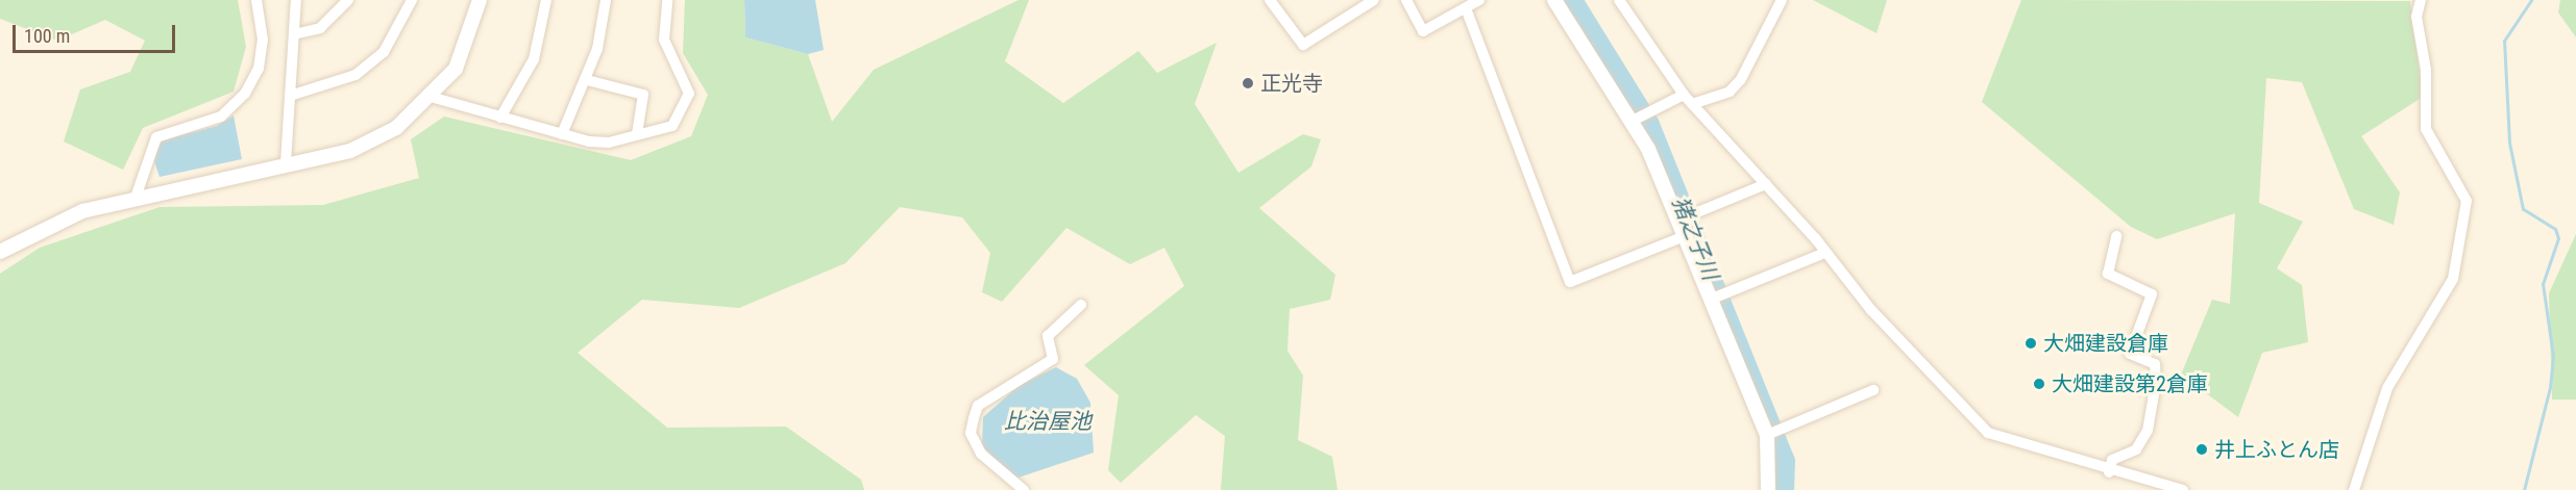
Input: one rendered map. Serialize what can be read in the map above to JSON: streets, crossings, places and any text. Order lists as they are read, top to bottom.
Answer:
{
  "water": ["猪之子川", "比治屋池"],
  "places": [
    "正光寺",
    "大畑建設倉庫",
    "大畑建設第2倉庫",
    "井上ふとん店"
  ],
  "scale_bar": "100 m"
}
